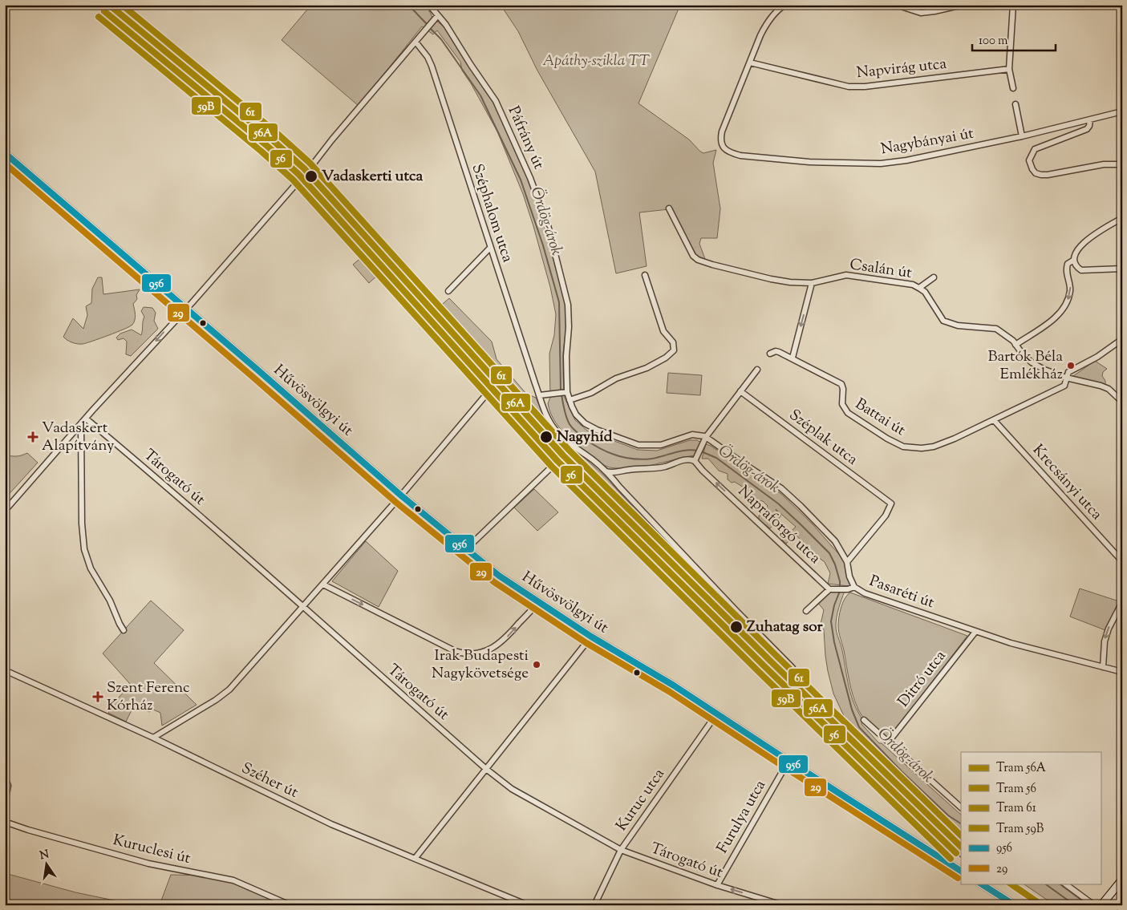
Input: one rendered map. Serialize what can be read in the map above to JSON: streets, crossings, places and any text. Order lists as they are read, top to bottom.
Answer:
{
  "streets": {
    "main road": ["Hűvösvölgyi út"],
    "street": [
      "Napvirág utca",
      "Páfrány út",
      "Nagybányai út",
      "Széphalom utca",
      "Csalán út",
      "Battai út",
      "Széplak utca",
      "Tárogató út",
      "Krecsányi utca",
      "Napraforgó utca",
      "Pasaréti út",
      "Ditró utca",
      "Széher út",
      "Kuruc utca",
      "Furulya utca",
      "Kuruclesi út"
    ]
  },
  "crossings": [
    ["Napvirág utca", "Nagybányai út"],
    ["Csalán út", "Battai út"],
    ["Hűvösvölgyi út", "Kuruc utca"],
    ["Hűvösvölgyi út", "Furulya utca"],
    ["Battai út", "Krecsányi utca"],
    ["Széplak utca", "Pasaréti út"],
    ["Tárogató út", "Kuruc utca"],
    ["Tárogató út", "Furulya utca"],
    ["Pasaréti út", "Ditró utca"]
  ],
  "one_way": ["Napraforgó utca"],
  "water": ["Ördög-árok"],
  "parks": ["Apáthy-szikla TT"],
  "places": {
    "other": [
      "Vadaskerti utca",
      "Bartók Béla Emlékház",
      "Nagyhíd",
      "Zuhatag sor",
      "Irak Budapesti Nagykövetsége"
    ],
    "health": ["Vadaskert Alapítvány", "Szent Ferenc Kórház"]
  },
  "lines": [
    "tram line 56A",
    "tram line 61",
    "tram line 56",
    "tram line 59B",
    "transit line 956",
    "transit line 29"
  ],
  "legend": [
    "Tram 56A",
    "Tram 56",
    "Tram 61",
    "Tram 59B",
    "956",
    "29"
  ],
  "scale_bar": "100 m",
  "north": "top"
}
